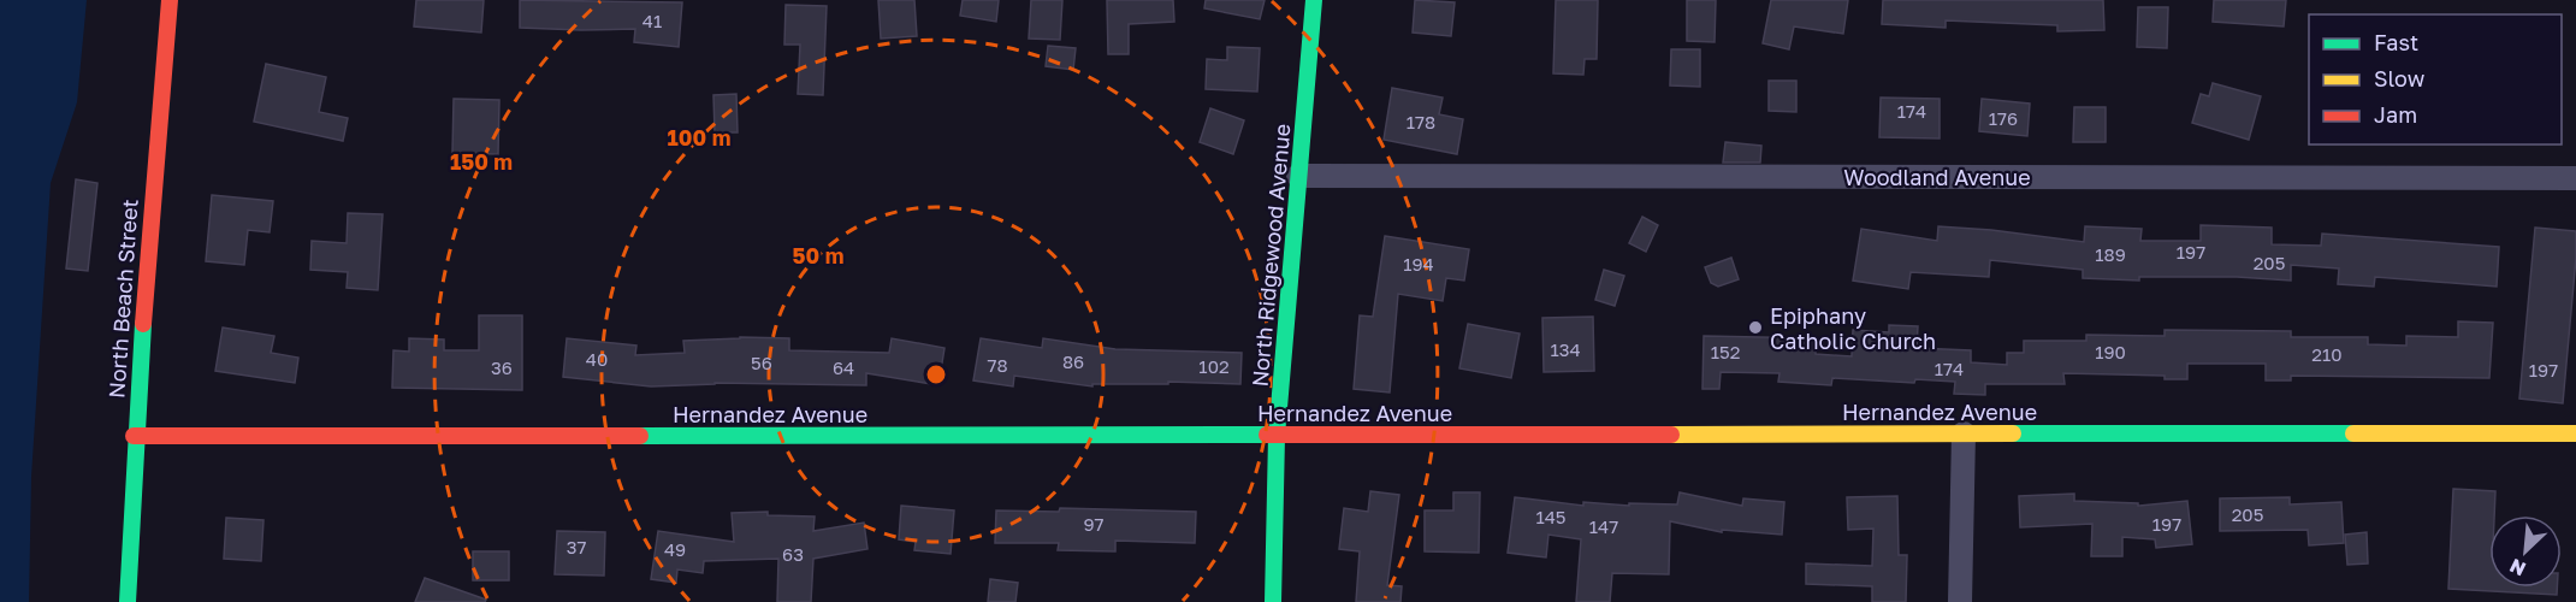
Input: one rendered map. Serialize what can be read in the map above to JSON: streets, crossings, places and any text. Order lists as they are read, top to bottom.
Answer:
{
  "streets": {
    "street": [
      "Woodland Avenue",
      "North Ridgewood Avenue",
      "North Beach Street",
      "Hernandez Avenue"
    ]
  },
  "crossings": [
    ["Woodland Avenue", "North Ridgewood Avenue"],
    ["North Ridgewood Avenue", "Hernandez Avenue"],
    ["North Beach Street", "Hernandez Avenue"]
  ],
  "places": ["Epiphany Catholic Church"],
  "house_numbers": [
    "41",
    "174",
    "176",
    "178",
    "197",
    "189",
    "205",
    "194",
    "134",
    "152",
    "190",
    "210",
    "40",
    "86",
    "56",
    "78",
    "102",
    "36",
    "64",
    "174",
    "197",
    "205",
    "145",
    "97",
    "197",
    "147",
    "37",
    "49",
    "63"
  ],
  "legend": ["Fast", "Slow", "Jam"],
  "north": "bottom left",
  "rings": ["100 m", "150 m", "50 m"]
}
